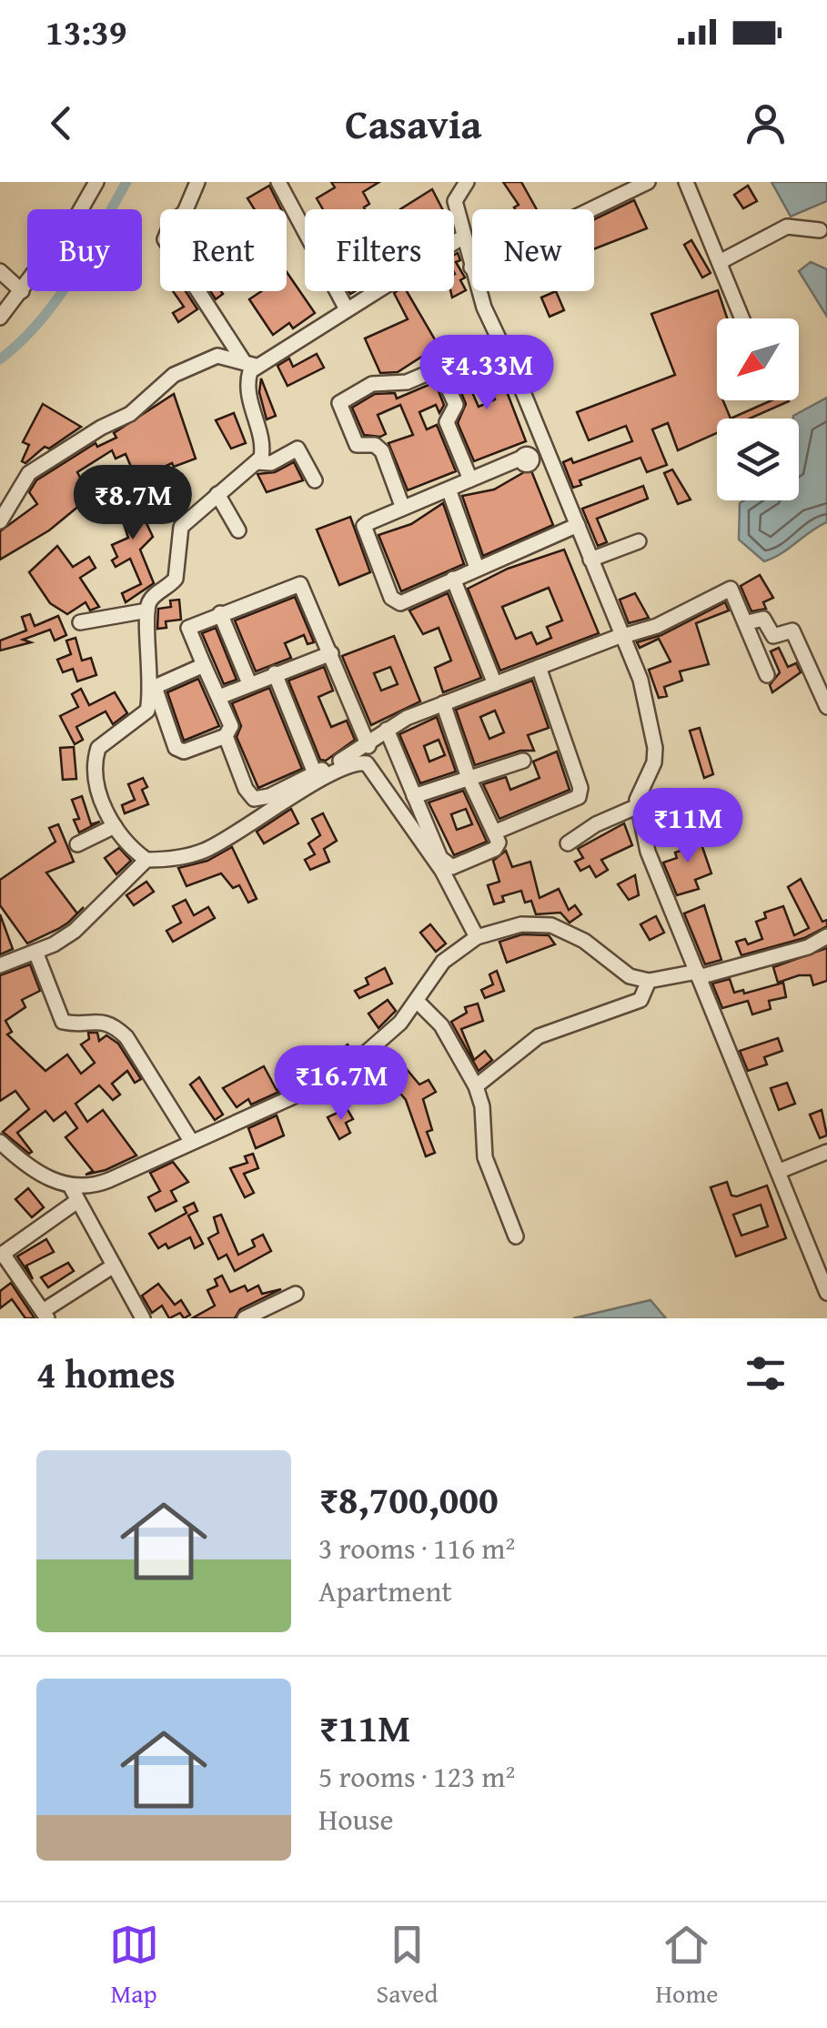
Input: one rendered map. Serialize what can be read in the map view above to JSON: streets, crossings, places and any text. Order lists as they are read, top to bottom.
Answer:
{
  "north": "bottom left",
  "page": {
    "status": "13:39",
    "header": "Casavia",
    "chip": [
      "Buy",
      "Rent",
      "Filters",
      "New"
    ],
    "price": [
      "₹4.33M",
      "₹8.7M",
      "₹11M",
      "₹16.7M"
    ],
    "heading": "4 homes",
    "list": [
      {
        "name": "₹8,700,000",
        "note": "3 rooms · 116 m² · Apartment"
      },
      {
        "name": "₹11M",
        "note": "5 rooms · 123 m² · House"
      }
    ],
    "tabs": ["Map", "Saved", "Home"]
  }
}
